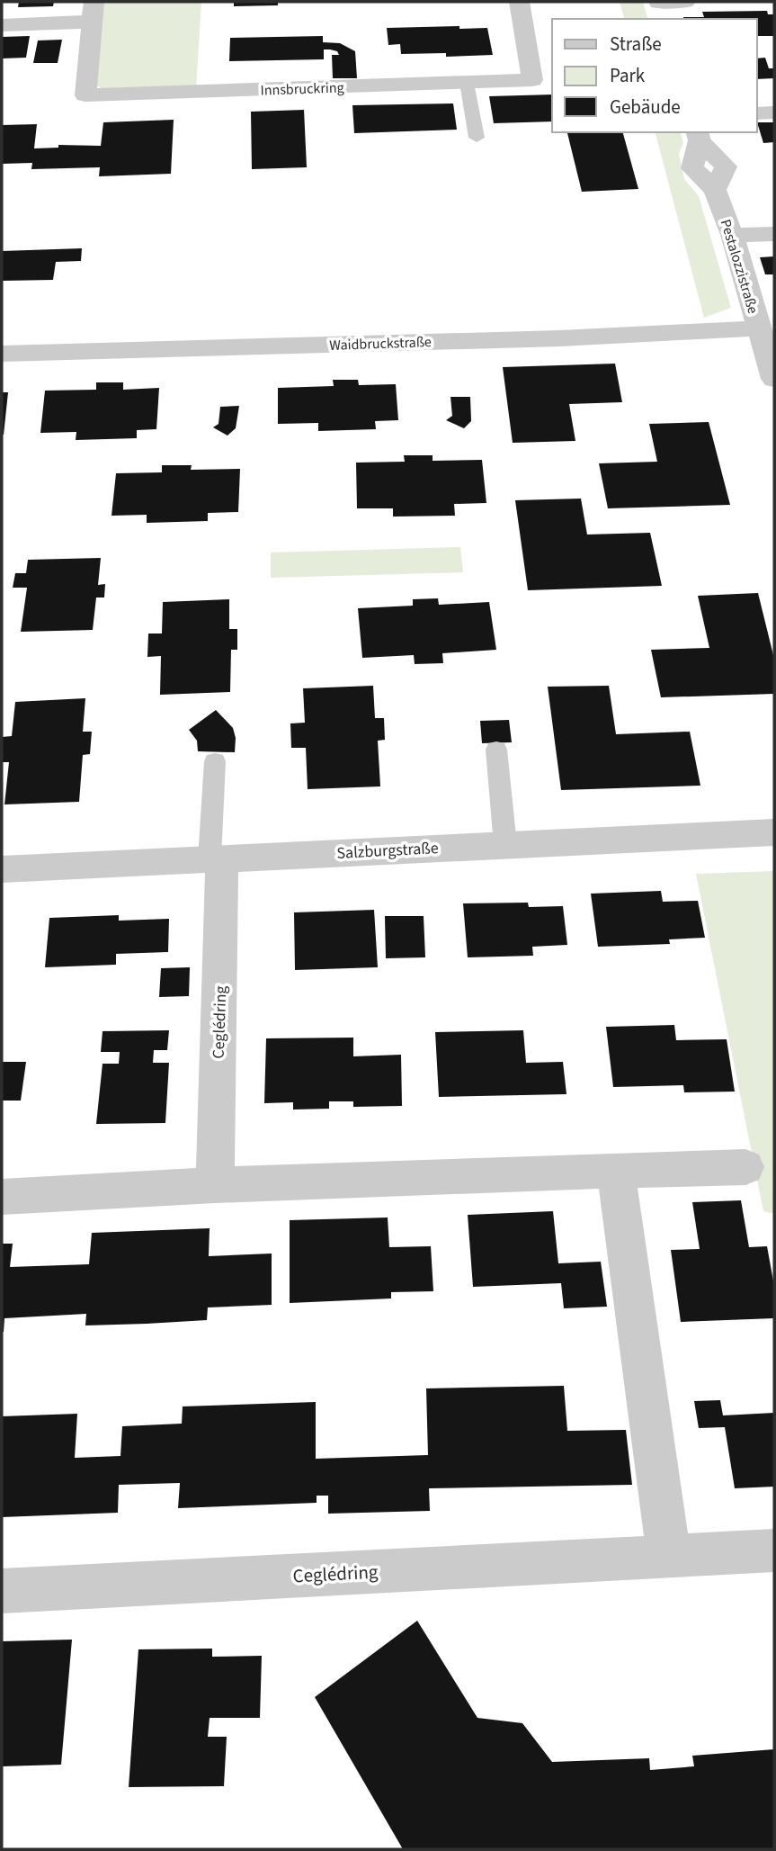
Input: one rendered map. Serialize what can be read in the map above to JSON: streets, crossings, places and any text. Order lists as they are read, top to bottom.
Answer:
{
  "streets": {
    "street": [
      "Innsbruckring",
      "Pestalozzistraße",
      "Waidbruckstraße",
      "Salzburgstraße",
      "Ceglédring"
    ]
  },
  "crossings": [
    ["Pestalozzistraße", "Waidbruckstraße"],
    ["Salzburgstraße", "Ceglédring"]
  ],
  "legend": ["Straße", "Park", "Gebäude"]
}
